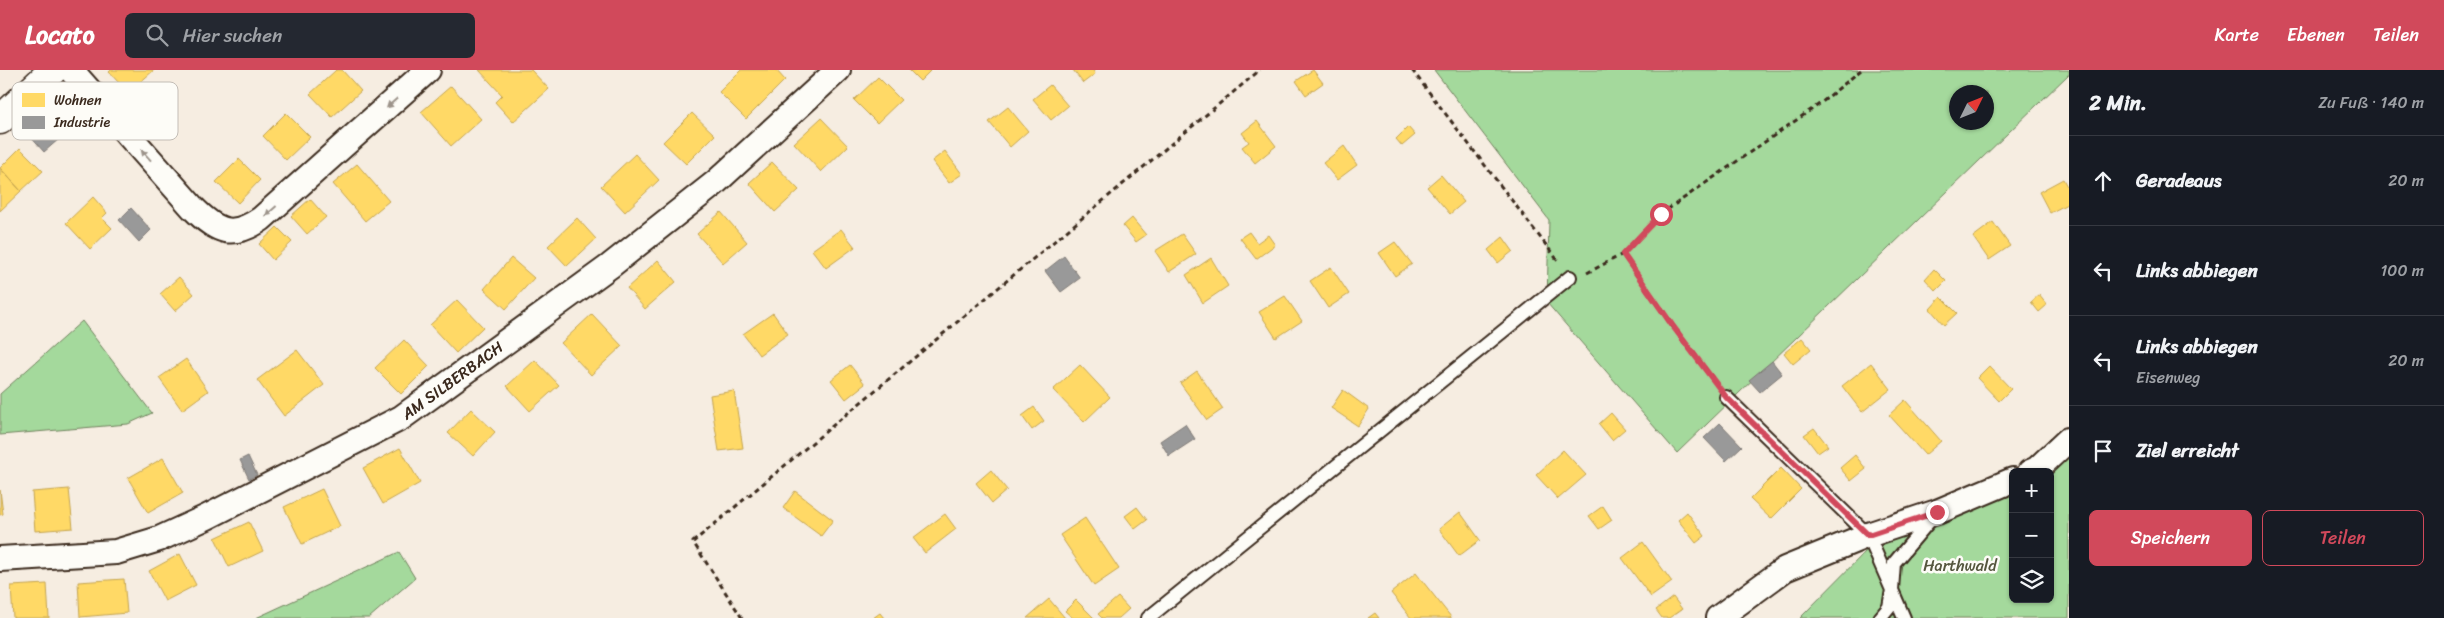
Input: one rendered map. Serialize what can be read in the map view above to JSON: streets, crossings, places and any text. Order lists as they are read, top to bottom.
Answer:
{
  "streets": {
    "street": ["AM SILBERBACH"]
  },
  "parks": ["Harthwald"],
  "legend": ["Wohnen", "Industrie"],
  "north": "top right",
  "page": {
    "header": "Locato",
    "search": "Hier suchen",
    "nav": ["Karte", "Ebenen", "Teilen"],
    "heading": ["2 Min.", "Zu Fuß · 140 m"],
    "list": [
      ["Geradeaus", "20 m"],
      ["Links abbiegen", "100 m"],
      ["Links abbiegen", "Eisenweg", "20 m"],
      "Ziel erreicht"
    ],
    "map_buttons": ["+", "−"],
    "buttons": ["Speichern", "Teilen"]
  }
}
